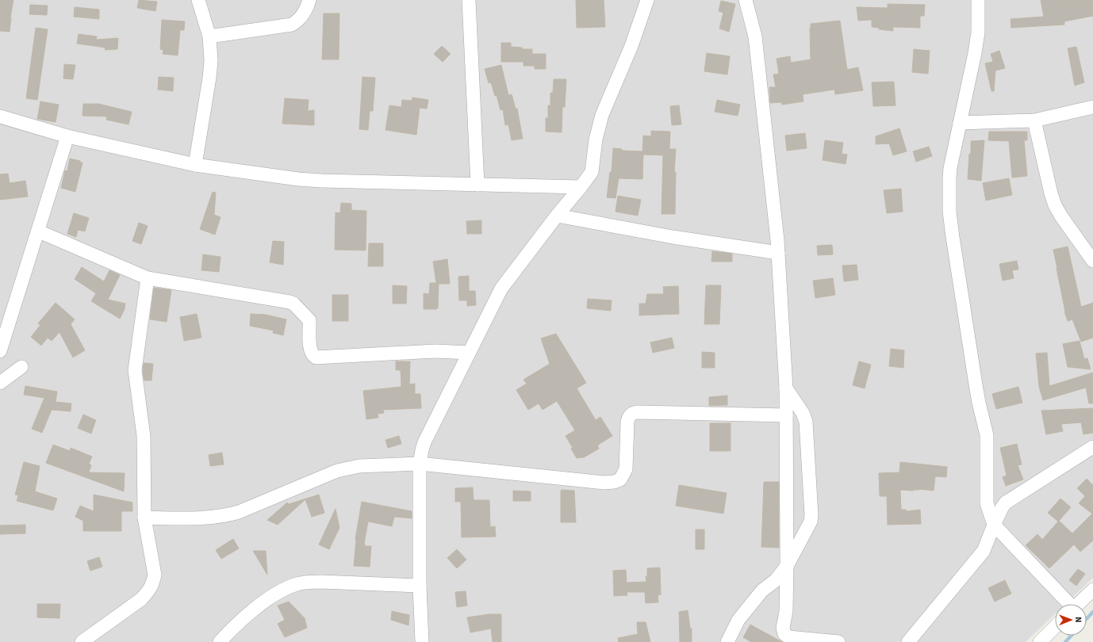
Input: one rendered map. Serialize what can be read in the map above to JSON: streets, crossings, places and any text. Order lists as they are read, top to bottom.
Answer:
{
  "north": "right"
}
